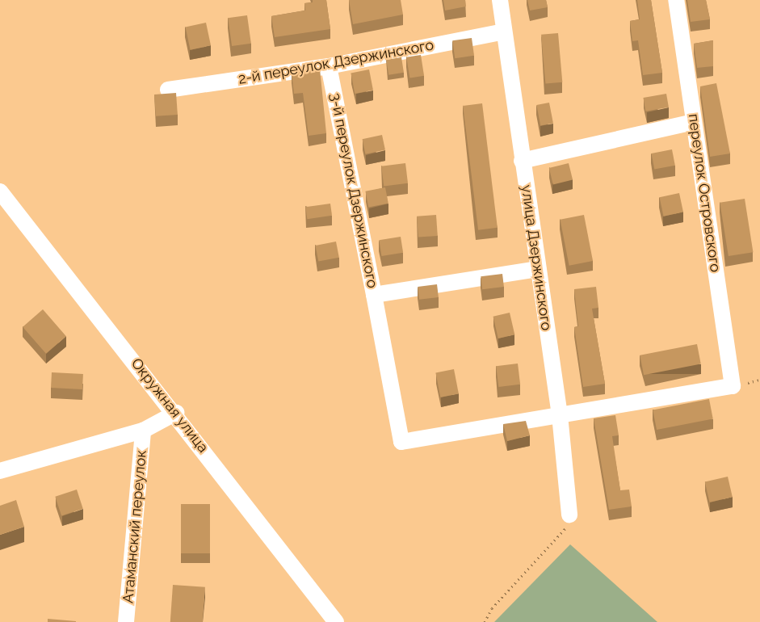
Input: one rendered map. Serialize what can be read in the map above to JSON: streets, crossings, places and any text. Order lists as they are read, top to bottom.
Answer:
{
  "streets": {
    "street": [
      "2-й переулок Дзержинского",
      "3-й переулок Дзержинского",
      "переулок Островского",
      "улица Дзержинского",
      "Окружная улица",
      "Атаманский переулок"
    ]
  },
  "crossings": [
    ["2-й переулок Дзержинского", "3-й переулок Дзержинского"],
    ["2-й переулок Дзержинского", "улица Дзержинского"],
    ["3-й переулок Дзержинского", "улица Дзержинского"],
    ["переулок Островского", "улица Дзержинского"]
  ]
}
